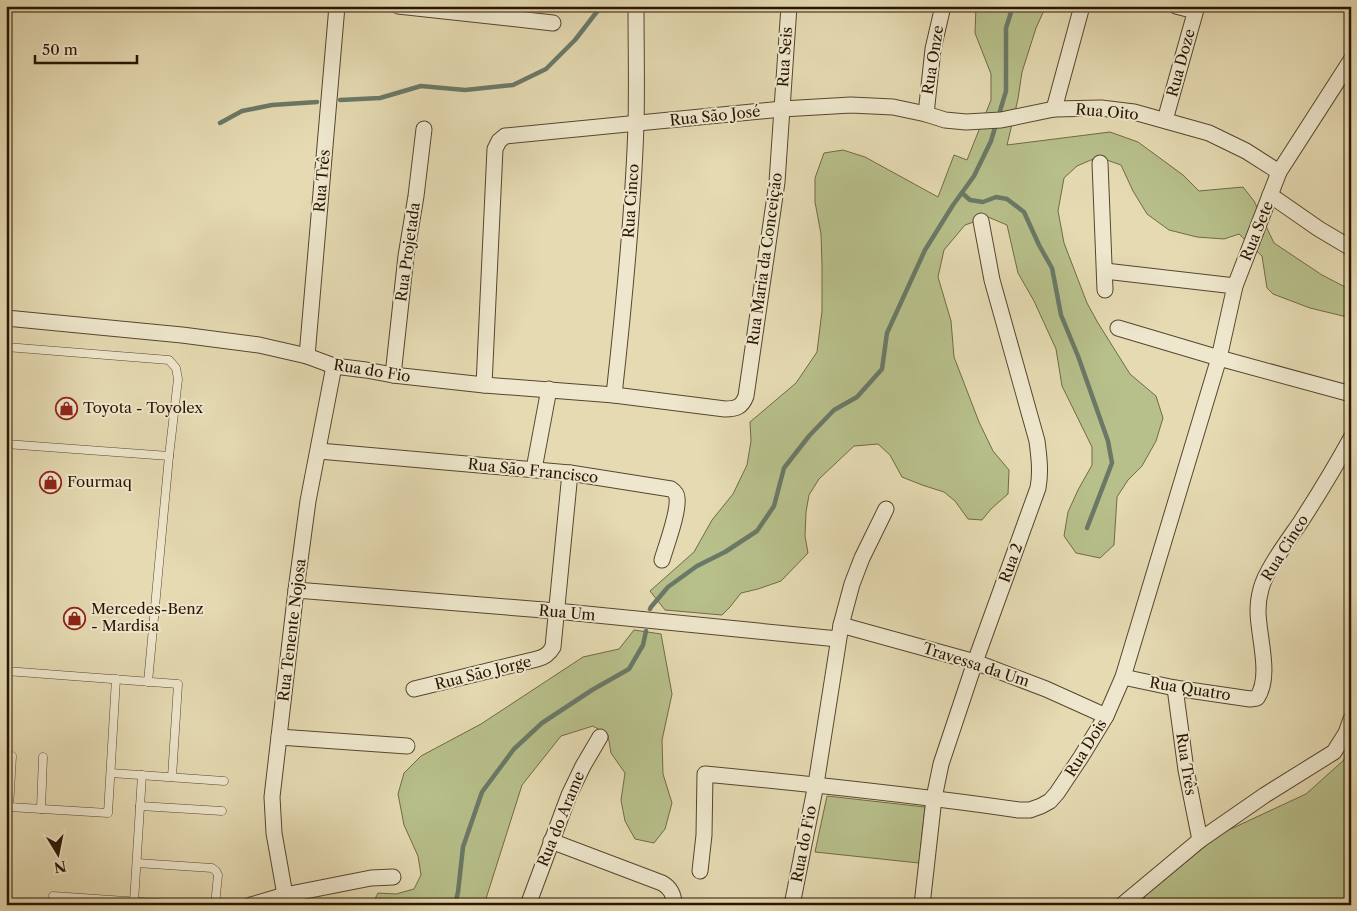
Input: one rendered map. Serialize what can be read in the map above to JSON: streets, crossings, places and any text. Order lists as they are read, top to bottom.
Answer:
{
  "streets": {
    "street": [
      "Rua Seis",
      "Rua Onze",
      "Rua Doze",
      "Rua Oito",
      "Rua São José",
      "Rua Três",
      "Rua Cinco",
      "Rua Sete",
      "Rua Projetada",
      "Rua Maria da Conceição",
      "Rua do Fio",
      "Rua São Francisco",
      "Rua 2",
      "Rua Um",
      "Rua Tenente Nojosa",
      "Travessa da Um",
      "Rua São Jorge",
      "Rua Quatro",
      "Rua Dois",
      "Rua do Arame"
    ]
  },
  "crossings": [
    ["Rua Seis", "Rua São José"],
    ["Rua Seis", "Rua Maria da Conceição"],
    ["Rua Onze", "Rua Oito"],
    ["Rua Onze", "Rua São José"],
    ["Rua Doze", "Rua Oito"],
    ["Rua Oito", "Rua São José"],
    ["Rua São José", "Rua Cinco"],
    ["Rua São José", "Rua Maria da Conceição"],
    ["Rua São José", "Rua do Fio"],
    ["Rua Três", "Rua do Fio"],
    ["Rua Três", "Rua Quatro"],
    ["Rua Cinco", "Rua do Fio"],
    ["Rua Cinco", "Rua Quatro"],
    ["Rua Sete", "Rua Dois"],
    ["Rua Projetada", "Rua do Fio"],
    ["Rua Maria da Conceição", "Rua do Fio"],
    ["Rua do Fio", "Rua Tenente Nojosa"],
    ["Rua do Fio", "Rua Dois"],
    ["Rua São Francisco", "Rua Tenente Nojosa"],
    ["Rua São Francisco", "Rua São Jorge"],
    ["Rua 2", "Travessa da Um"],
    ["Rua 2", "Rua Dois"],
    ["Rua Um", "Rua Tenente Nojosa"],
    ["Rua Um", "Travessa da Um"],
    ["Rua Um", "Rua São Jorge"],
    ["Travessa da Um", "Rua Dois"],
    ["Rua Quatro", "Rua Dois"]
  ],
  "places": {
    "shop": ["Toyota - Toyolex", "Fourmaq", "Mercedes-Benz - Mardisa"]
  },
  "scale_bar": "50 m",
  "north": "bottom"
}
